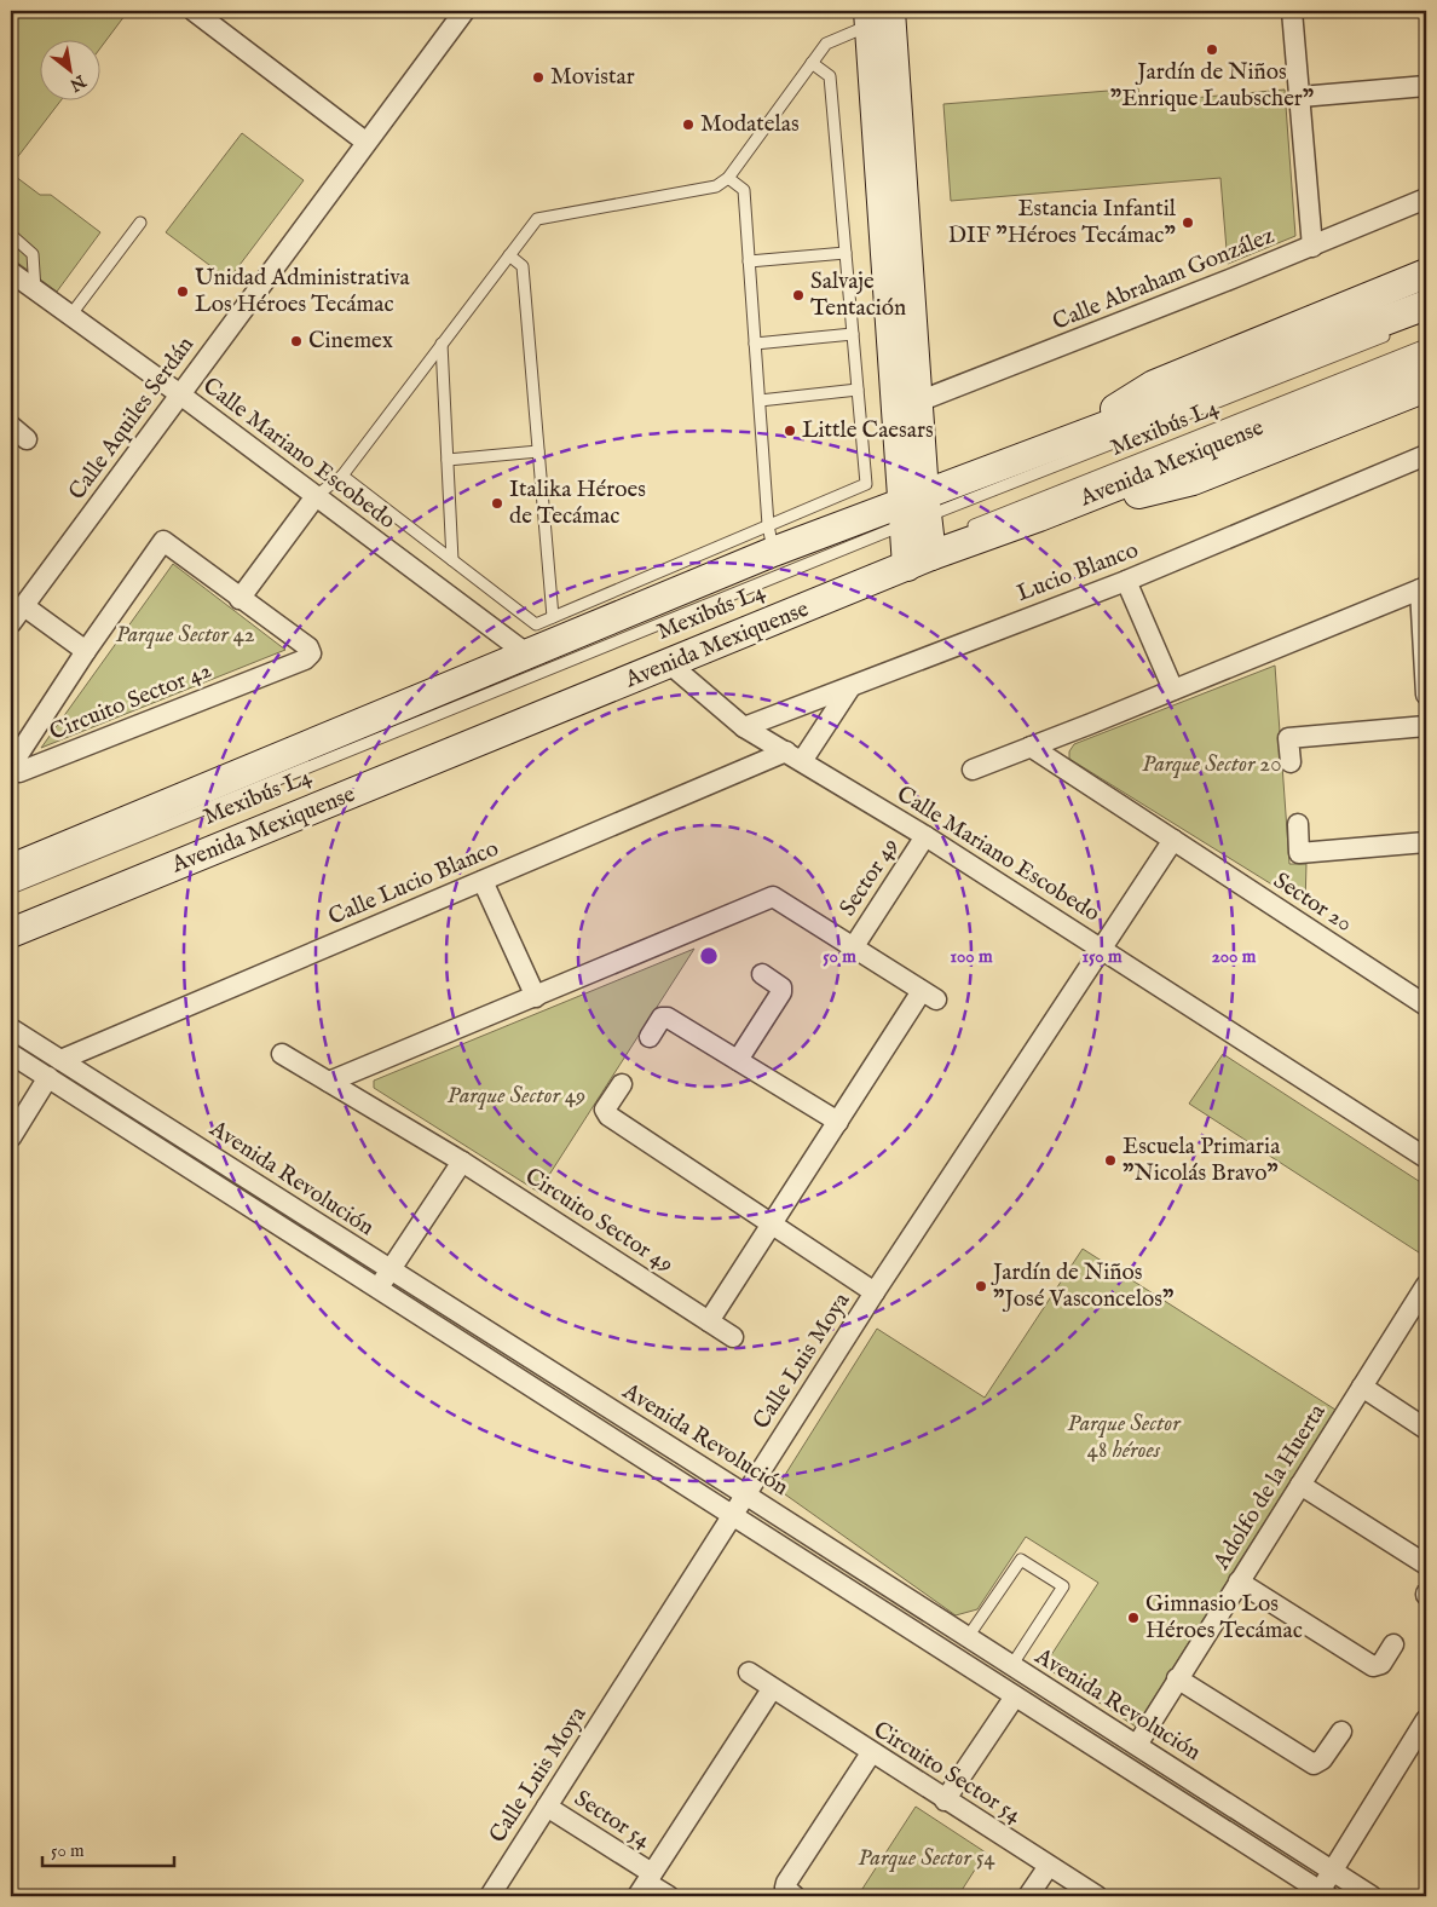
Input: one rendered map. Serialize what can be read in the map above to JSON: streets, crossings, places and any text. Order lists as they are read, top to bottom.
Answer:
{
  "streets": {
    "main road": ["Avenida Mexiquense"],
    "street": [
      "Calle Abraham González",
      "Calle Aquiles Serdán",
      "Calle Mariano Escobedo",
      "Lucio Blanco",
      "Circuito Sector 42",
      "Sector 49",
      "Calle Lucio Blanco",
      "Sector 20",
      "Avenida Revolución",
      "Circuito Sector 49",
      "Calle Luis Moya",
      "Adolfo de la Huerta",
      "Circuito Sector 54",
      "Sector 54"
    ],
    "lane": ["Mexibús L4"]
  },
  "crossings": [
    ["Calle Aquiles Serdán", "Calle Mariano Escobedo"],
    ["Mexibús L4", "Avenida Mexiquense"],
    ["Calle Mariano Escobedo", "Avenida Mexiquense"],
    ["Calle Mariano Escobedo", "Lucio Blanco"],
    ["Calle Mariano Escobedo", "Sector 49"],
    ["Calle Mariano Escobedo", "Calle Lucio Blanco"],
    ["Calle Mariano Escobedo", "Calle Luis Moya"],
    ["Calle Lucio Blanco", "Avenida Revolución"],
    ["Avenida Revolución", "Calle Luis Moya"],
    ["Avenida Revolución", "Adolfo de la Huerta"],
    ["Calle Luis Moya", "Sector 54"]
  ],
  "parks": [
    "Parque Sector 42",
    "Parque Sector 20",
    "Parque Sector 49",
    "Parque Sector 48 héroes",
    "Parque Sector 54"
  ],
  "places": [
    "Jardín de Niños \"Enrique Laubscher\"",
    "Movistar",
    "Modatelas",
    "Estancia Infantil DIF \"Héroes Tecámac\"",
    "Unidad Administrativa Los Héroes Tecámac",
    "Salvaje Tentación",
    "Cinemex",
    "Little Caesars",
    "Italika Héroes de Tecámac",
    "Escuela Primaria \"Nicolás Bravo\"",
    "Jardín de Niños \"José Vasconcelos\"",
    "Gimnasio Los Héroes Tecámac"
  ],
  "scale_bar": "50 m",
  "north": "bottom right",
  "rings": [
    "50 m",
    "100 m",
    "150 m",
    "200 m"
  ]
}
